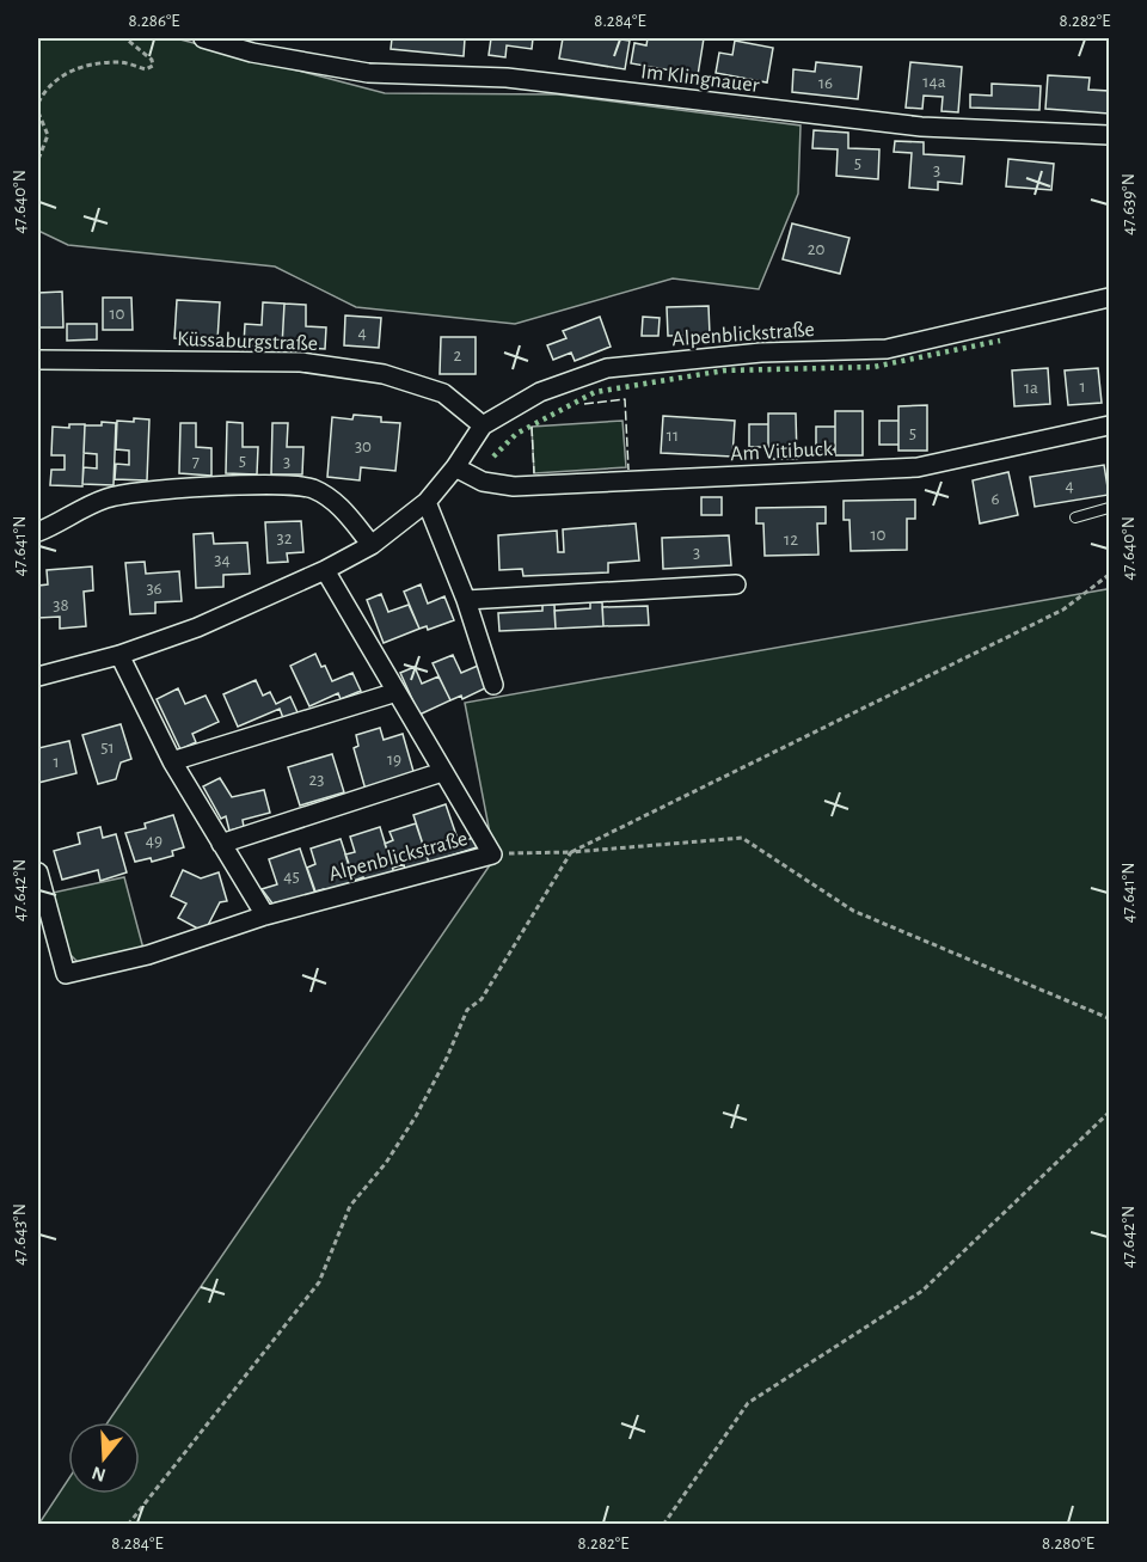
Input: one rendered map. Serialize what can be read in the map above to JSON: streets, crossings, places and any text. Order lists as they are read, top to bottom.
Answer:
{
  "streets": {
    "street": [
      "Im Klingnauer",
      "Alpenblickstraße",
      "Küssaburgstraße",
      "Am Vitibuck"
    ]
  },
  "crossings": [
    ["Alpenblickstraße", "Küssaburgstraße"],
    ["Alpenblickstraße", "Am Vitibuck"]
  ],
  "house_numbers": [
    "14a",
    "16",
    "5",
    "3",
    "20",
    "10",
    "4",
    "2",
    "1",
    "1a",
    "5",
    "11",
    "30",
    "5",
    "7",
    "3",
    "4",
    "6",
    "10",
    "32",
    "12",
    "3",
    "34",
    "36",
    "38",
    "51",
    "19",
    "1",
    "23",
    "49",
    "45"
  ],
  "north": "bottom",
  "coordinates": [
    "8.286°E",
    "8.284°E",
    "8.282°E",
    "47.640°N",
    "47.639°N",
    "47.641°N",
    "47.642°N",
    "47.643°N",
    "8.280°E"
  ]
}
